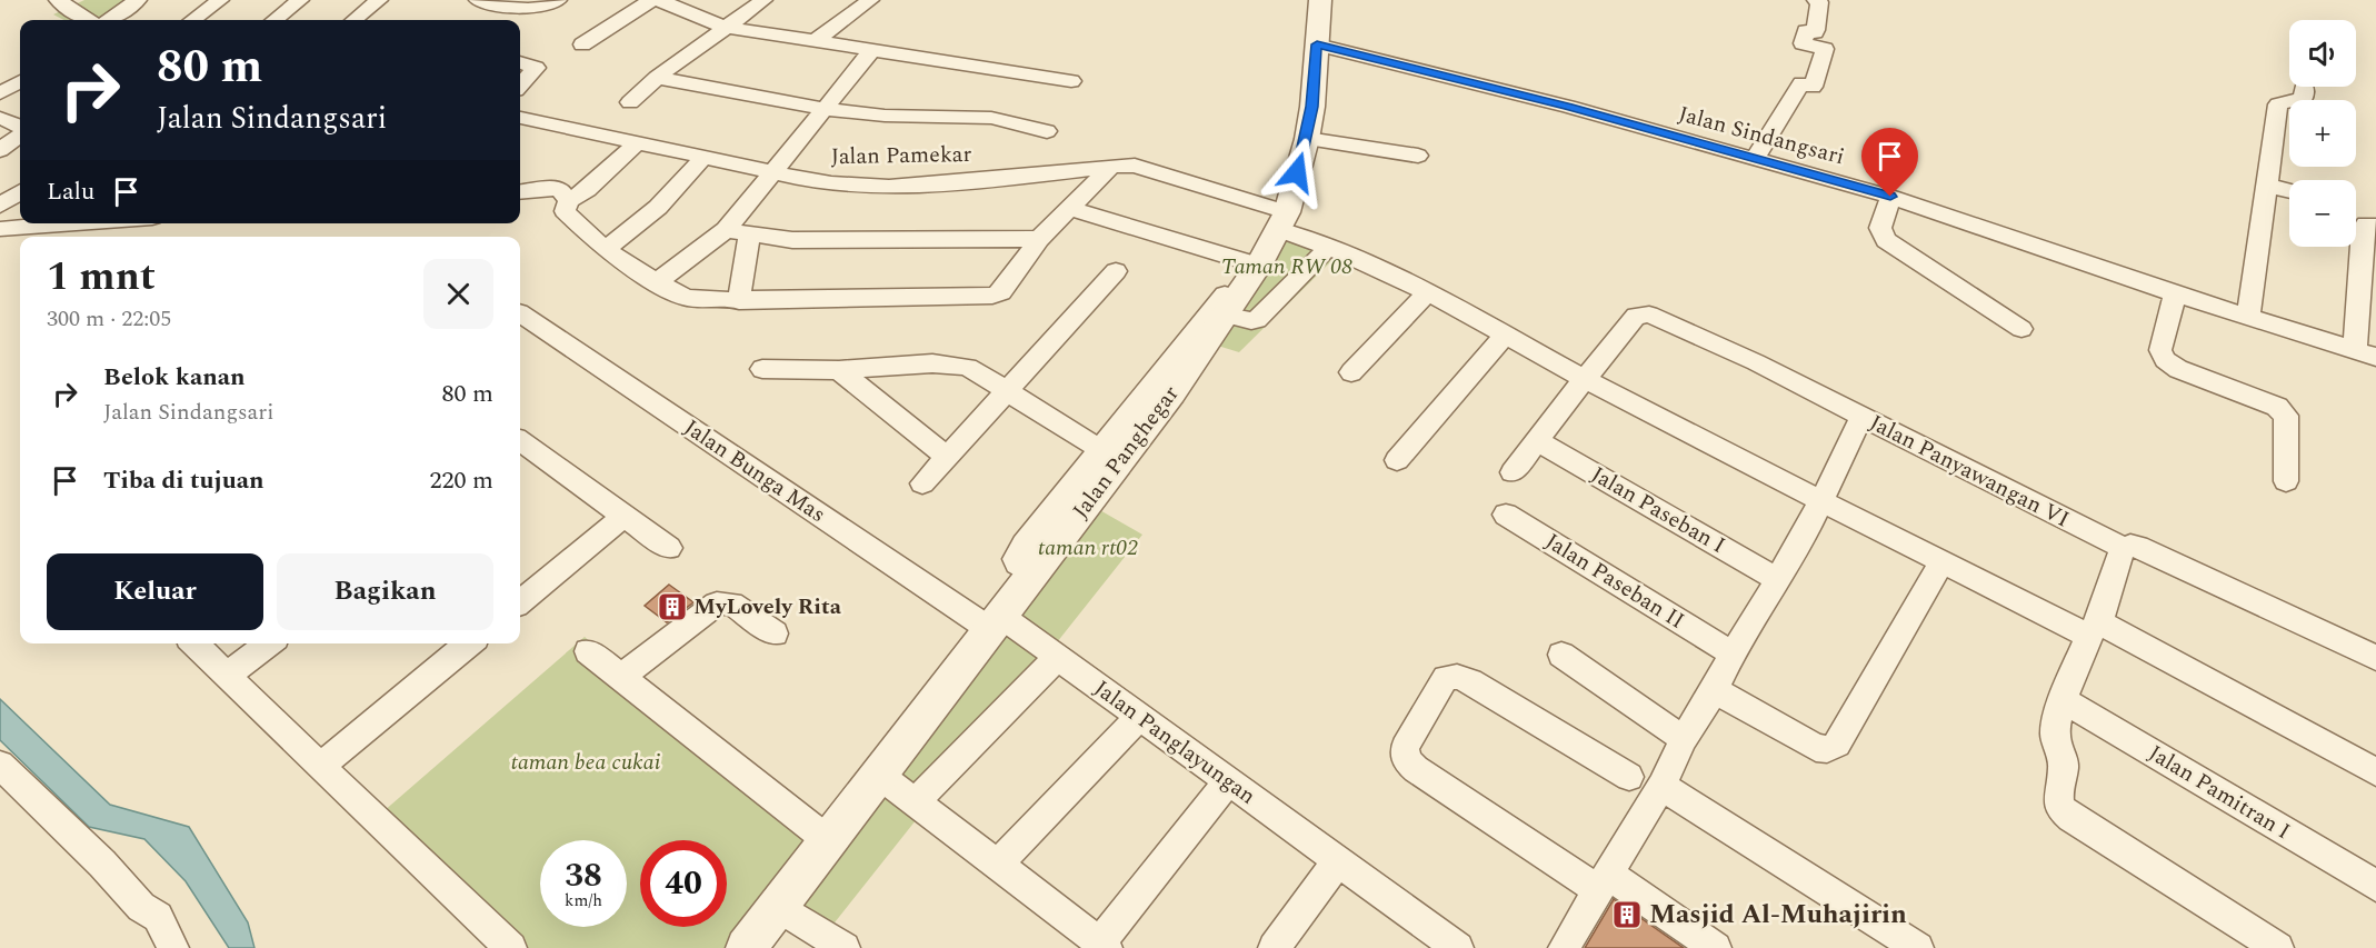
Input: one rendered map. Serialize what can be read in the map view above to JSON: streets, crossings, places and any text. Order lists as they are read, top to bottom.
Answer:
{
  "streets": {
    "street": [
      "Jalan Sindangsari",
      "Jalan Pamekar",
      "Jalan Panghegar",
      "Jalan Bunga Mas",
      "Jalan Panyawangan VI",
      "Jalan Paseban I",
      "Jalan Paseban II",
      "Jalan Panglayungan",
      "Jalan Pamitran I"
    ]
  },
  "crossings": [
    ["Jalan Sindangsari", "Jalan Panghegar"],
    ["Jalan Pamekar", "Jalan Panghegar"],
    ["Jalan Pamekar", "Jalan Panyawangan VI"],
    ["Jalan Panghegar", "Jalan Bunga Mas"],
    ["Jalan Bunga Mas", "Jalan Panglayungan"],
    ["Jalan Panyawangan VI", "Jalan Paseban I"]
  ],
  "parks": ["Taman RW 08", "taman rt02", "taman bea cukai"],
  "places": {
    "building": ["MyLovely Rita", "Masjid Al-Muhajirin"]
  },
  "page": {
    "map_buttons": ["+", "−"],
    "turn": ["80 m", "Jalan Sindangsari"],
    "then": "Lalu",
    "heading": ["1 mnt", "300 m · 22:05"],
    "list": [
      {
        "name": "Belok kanan",
        "note": "Jalan Sindangsari",
        "value": "80 m"
      },
      {
        "name": "Tiba di tujuan",
        "value": "220 m"
      }
    ],
    "buttons": ["Keluar", "Bagikan"],
    "speed": "38 km/h",
    "limit": "40"
  }
}
